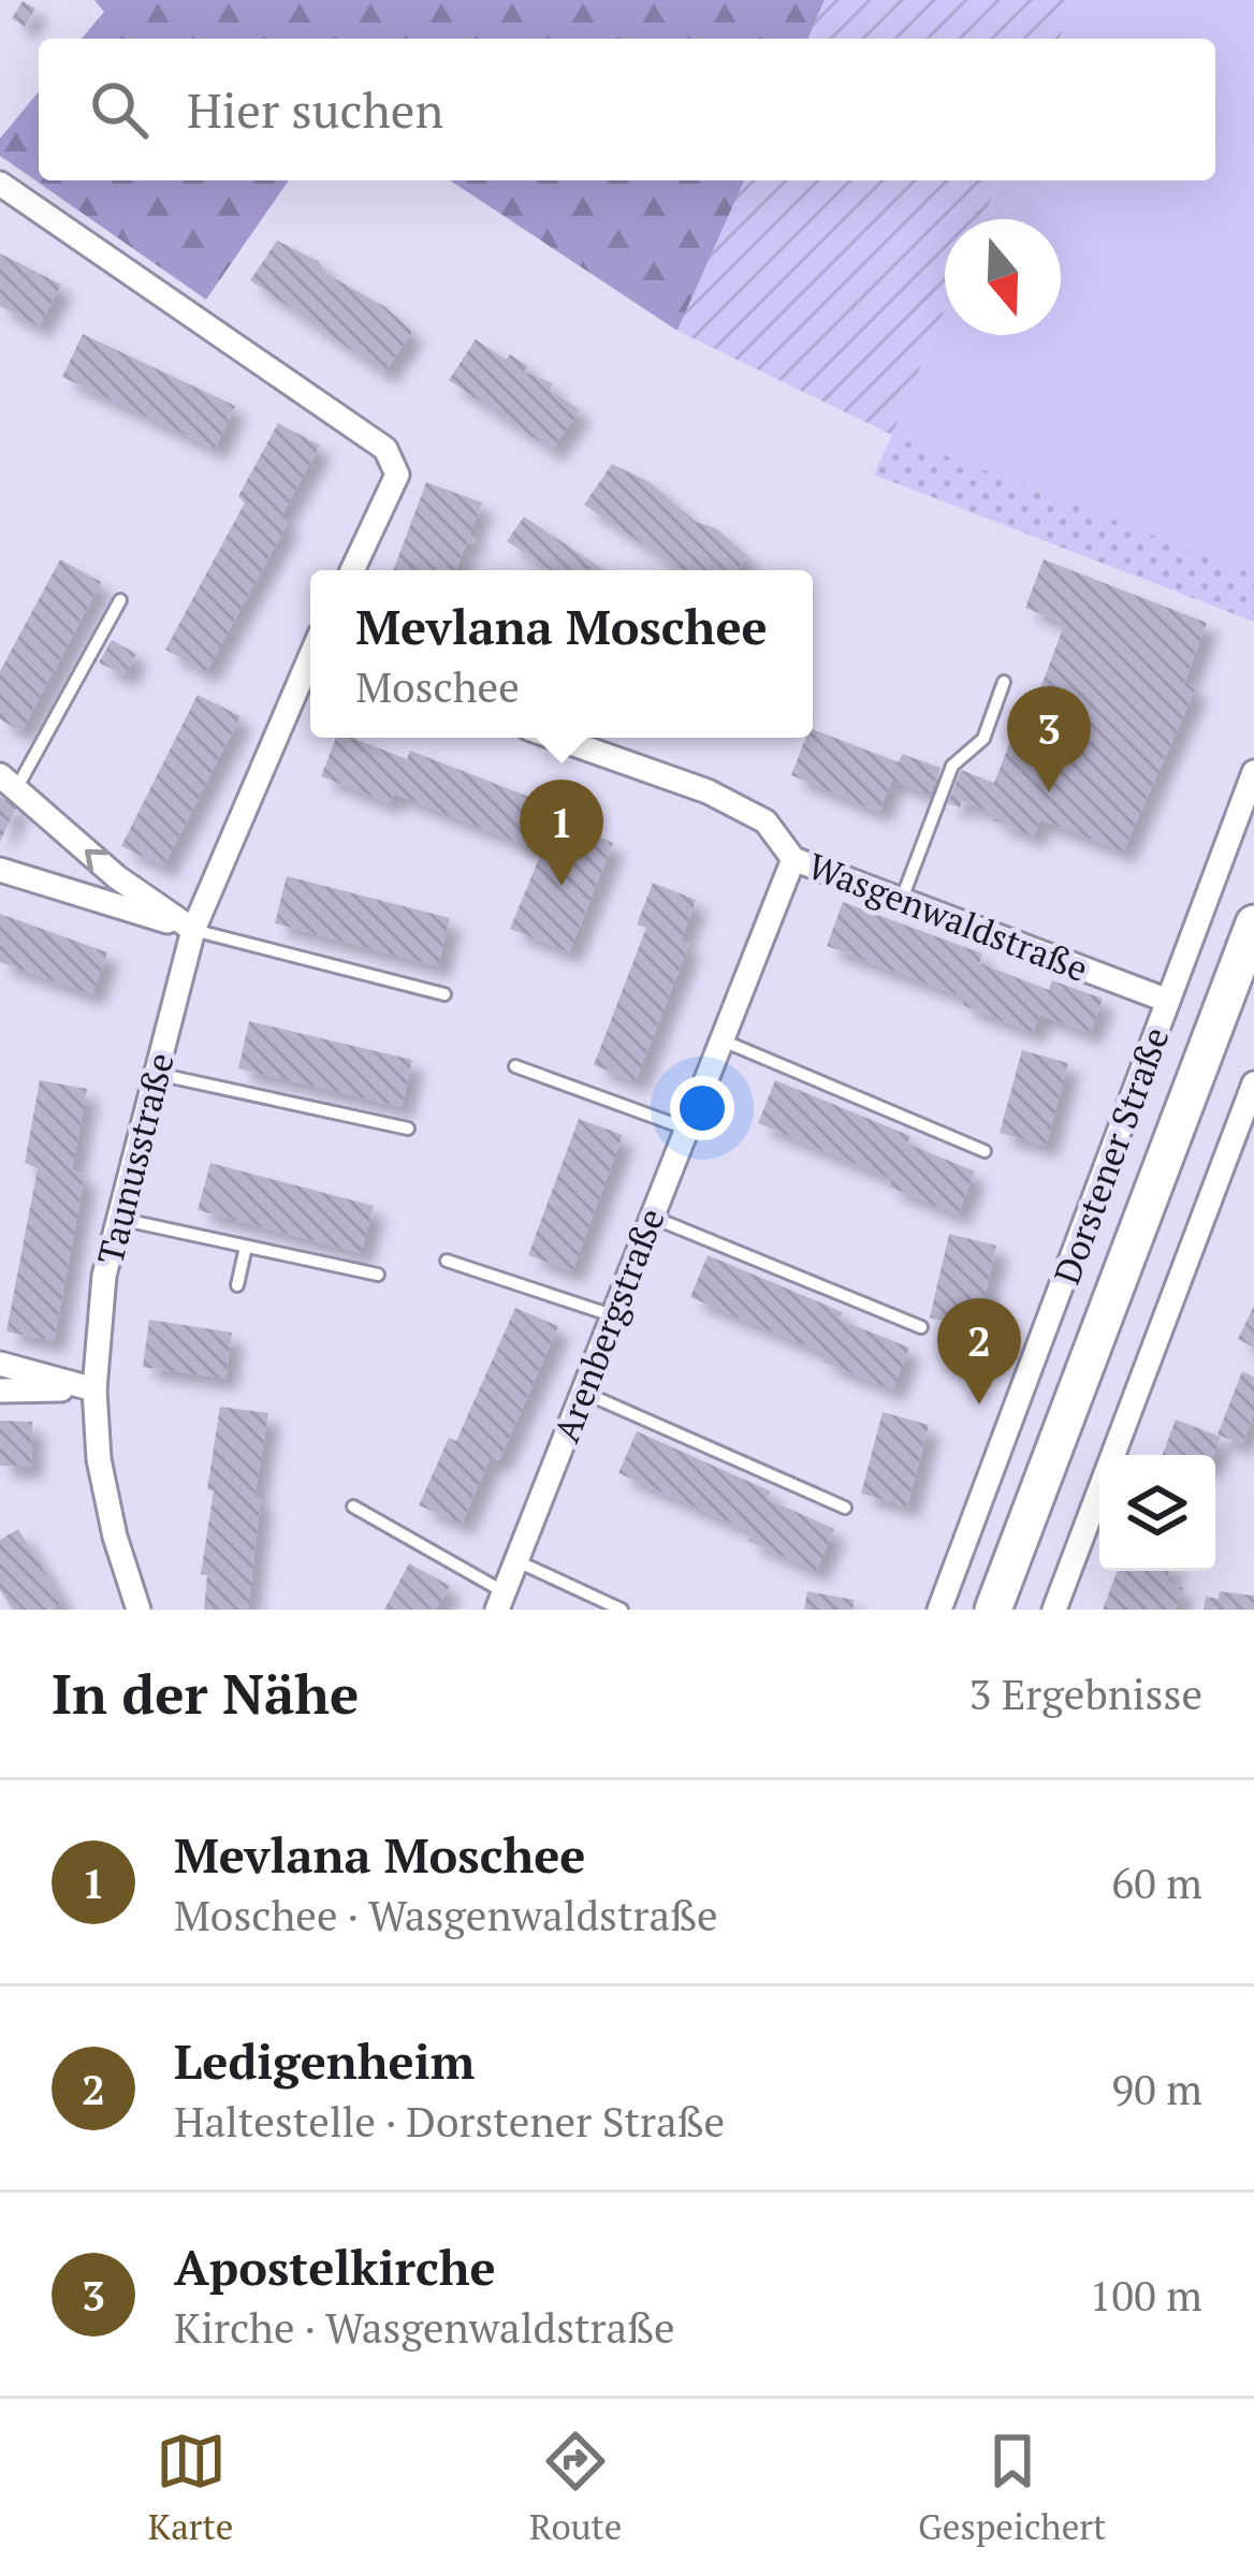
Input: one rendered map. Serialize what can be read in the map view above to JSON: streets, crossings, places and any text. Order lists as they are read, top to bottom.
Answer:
{
  "streets": {
    "main road": ["Dorstener Straße"],
    "street": ["Wasgenwaldstraße", "Taunusstraße", "Arenbergstraße"]
  },
  "crossings": [
    ["Wasgenwaldstraße", "Dorstener Straße"],
    ["Wasgenwaldstraße", "Arenbergstraße"]
  ],
  "north": "bottom",
  "page": {
    "search": "Hier suchen",
    "popup": ["Mevlana Moschee", "Moschee"],
    "pins": ["3", "1", "2"],
    "heading": ["In der Nähe", "3 Ergebnisse"],
    "list": [
      {
        "mark": "1",
        "name": "Mevlana Moschee",
        "note": "Moschee · Wasgenwaldstraße",
        "value": "60 m"
      },
      {
        "mark": "2",
        "name": "Ledigenheim",
        "note": "Haltestelle · Dorstener Straße",
        "value": "90 m"
      },
      {
        "mark": "3",
        "name": "Apostelkirche",
        "note": "Kirche · Wasgenwaldstraße",
        "value": "100 m"
      }
    ],
    "nav": ["Karte", "Route", "Gespeichert"]
  }
}
